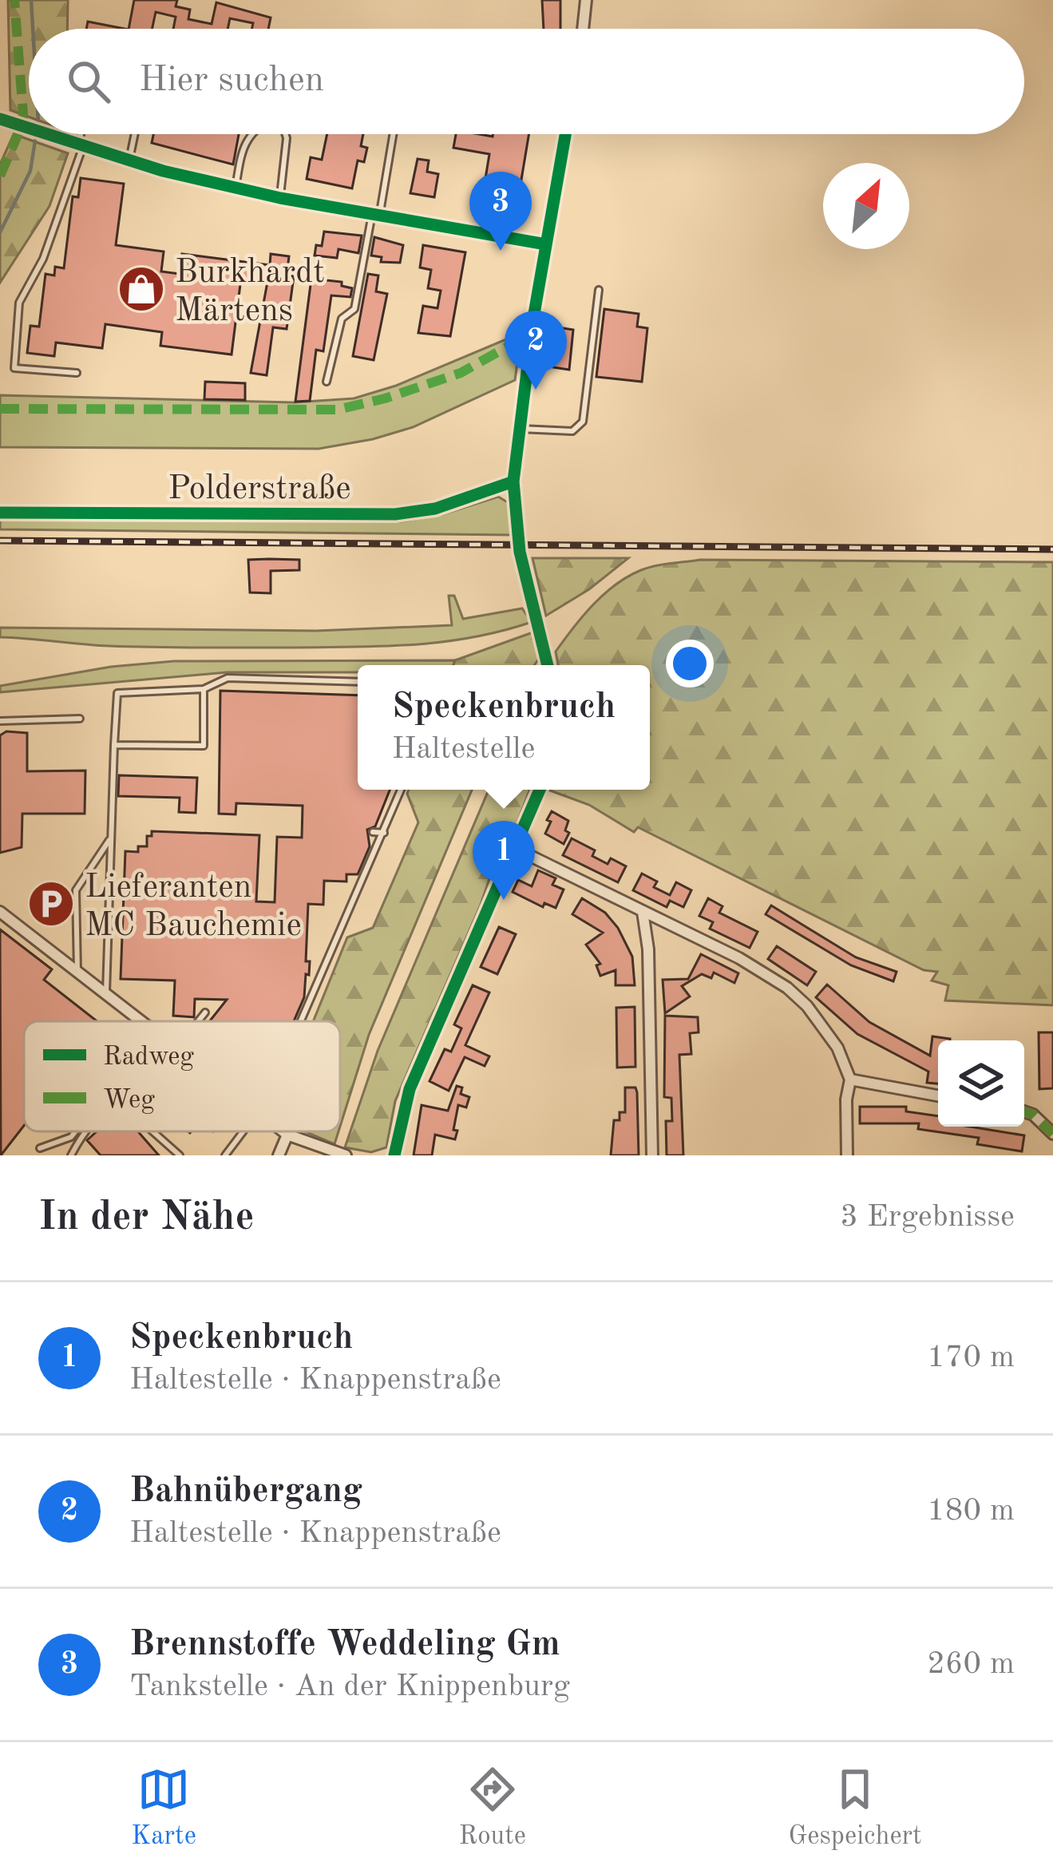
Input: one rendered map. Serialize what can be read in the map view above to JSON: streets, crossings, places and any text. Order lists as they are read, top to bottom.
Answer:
{
  "streets": {
    "street": ["Polderstraße"]
  },
  "places": {
    "shop": ["Burkhardt Märtens"],
    "parking": ["Lieferanten MC Bauchemie"]
  },
  "legend": ["Radweg", "Weg"],
  "north": "top right",
  "page": {
    "search": "Hier suchen",
    "pins": ["3", "2", "1"],
    "popup": ["Speckenbruch", "Haltestelle"],
    "heading": ["In der Nähe", "3 Ergebnisse"],
    "list": [
      {
        "mark": "1",
        "name": "Speckenbruch",
        "note": "Haltestelle · Knappenstraße",
        "value": "170 m"
      },
      {
        "mark": "2",
        "name": "Bahnübergang",
        "note": "Haltestelle · Knappenstraße",
        "value": "180 m"
      },
      {
        "mark": "3",
        "name": "Brennstoffe Weddeling Gm",
        "note": "Tankstelle · An der Knippenburg",
        "value": "260 m"
      }
    ],
    "nav": ["Karte", "Route", "Gespeichert"]
  }
}
